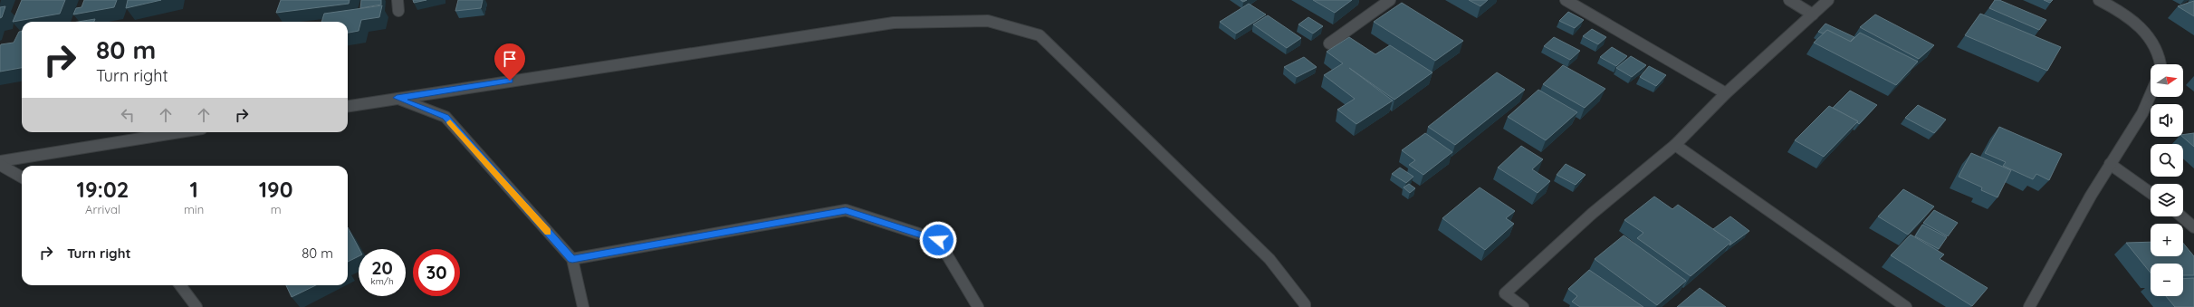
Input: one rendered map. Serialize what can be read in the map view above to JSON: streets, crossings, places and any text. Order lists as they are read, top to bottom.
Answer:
{
  "north": "right",
  "page": {
    "turn": ["80 m", "Turn right"],
    "map_buttons": ["+", "−"],
    "eta": [
      "19:02",
      "Arrival",
      "1",
      "min",
      "190",
      "m"
    ],
    "list": [
      {
        "name": "Turn right",
        "value": "80 m"
      }
    ],
    "speed": "20 km/h",
    "limit": "30"
  }
}
